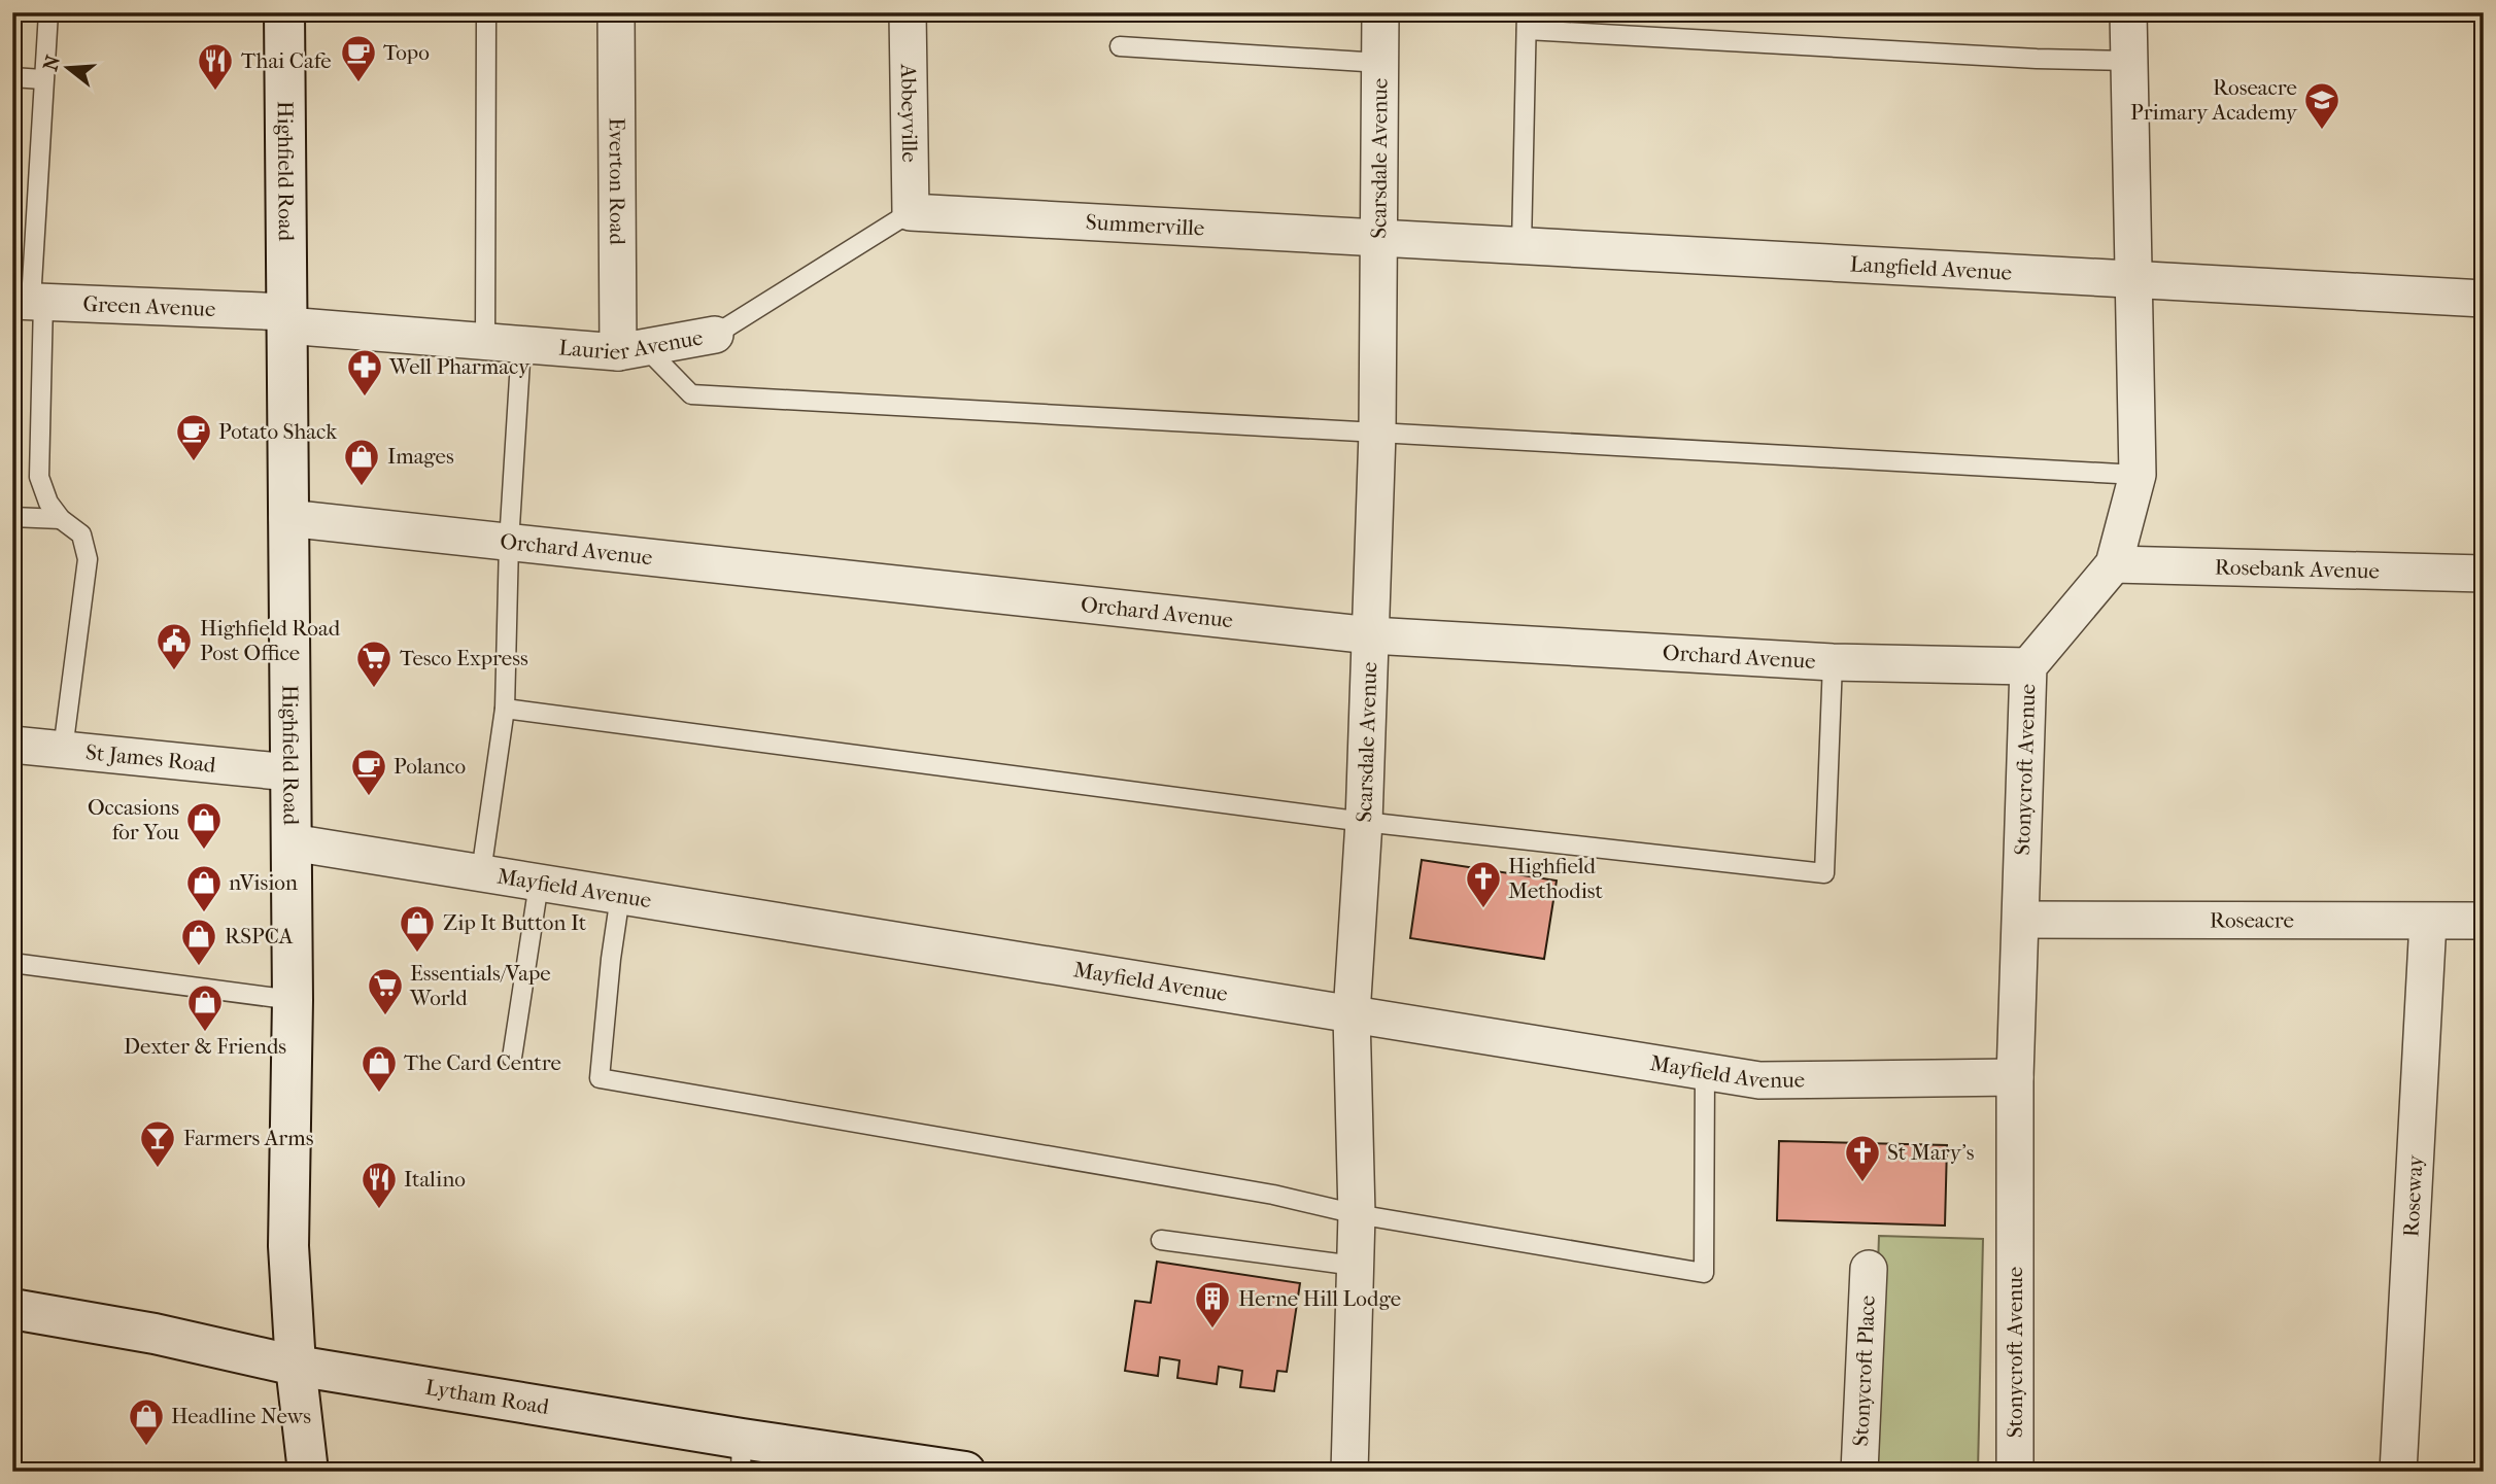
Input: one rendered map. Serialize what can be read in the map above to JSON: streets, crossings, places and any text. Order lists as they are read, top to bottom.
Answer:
{
  "streets": {
    "street": [
      "Abbeyville",
      "Scarsdale Avenue",
      "Highfield Road",
      "Everton Road",
      "Summerville",
      "Langfield Avenue",
      "Green Avenue",
      "Laurier Avenue",
      "Orchard Avenue",
      "Rosebank Avenue",
      "St James Road",
      "Stonycroft Avenue",
      "Mayfield Avenue",
      "Roseacre",
      "Roseway",
      "Stonycroft Place",
      "Lytham Road"
    ]
  },
  "crossings": [
    ["Abbeyville", "Summerville"],
    ["Scarsdale Avenue", "Summerville"],
    ["Scarsdale Avenue", "Langfield Avenue"],
    ["Scarsdale Avenue", "Orchard Avenue"],
    ["Scarsdale Avenue", "Mayfield Avenue"],
    ["Highfield Road", "Green Avenue"],
    ["Highfield Road", "Laurier Avenue"],
    ["Highfield Road", "Orchard Avenue"],
    ["Highfield Road", "St James Road"],
    ["Highfield Road", "Mayfield Avenue"],
    ["Highfield Road", "Lytham Road"],
    ["Everton Road", "Laurier Avenue"],
    ["Summerville", "Langfield Avenue"],
    ["Langfield Avenue", "Stonycroft Avenue"],
    ["Green Avenue", "Laurier Avenue"],
    ["Orchard Avenue", "Stonycroft Avenue"],
    ["Rosebank Avenue", "Stonycroft Avenue"],
    ["Stonycroft Avenue", "Mayfield Avenue"],
    ["Stonycroft Avenue", "Roseacre"],
    ["Roseacre", "Roseway"]
  ],
  "places": {
    "cafe": ["Topo", "Potato Shack", "Polanco"],
    "restaurant": ["Thai Cafe", "Italino"],
    "school or university": ["Roseacre Primary Academy"],
    "pharmacy": ["Well Pharmacy"],
    "shop": [
      "Images",
      "Occasions for You",
      "nVision",
      "Zip It Button It",
      "RSPCA",
      "Dexter & Friends",
      "The Card Centre",
      "Headline News"
    ],
    "public building": ["Highfield Road Post Office"],
    "supermarket": ["Tesco Express", "Essentials/Vape World"],
    "church": ["Highfield Methodist", "St Mary's"],
    "bar": ["Farmers Arms"],
    "building": ["Herne Hill Lodge"]
  },
  "north": "left"
}
